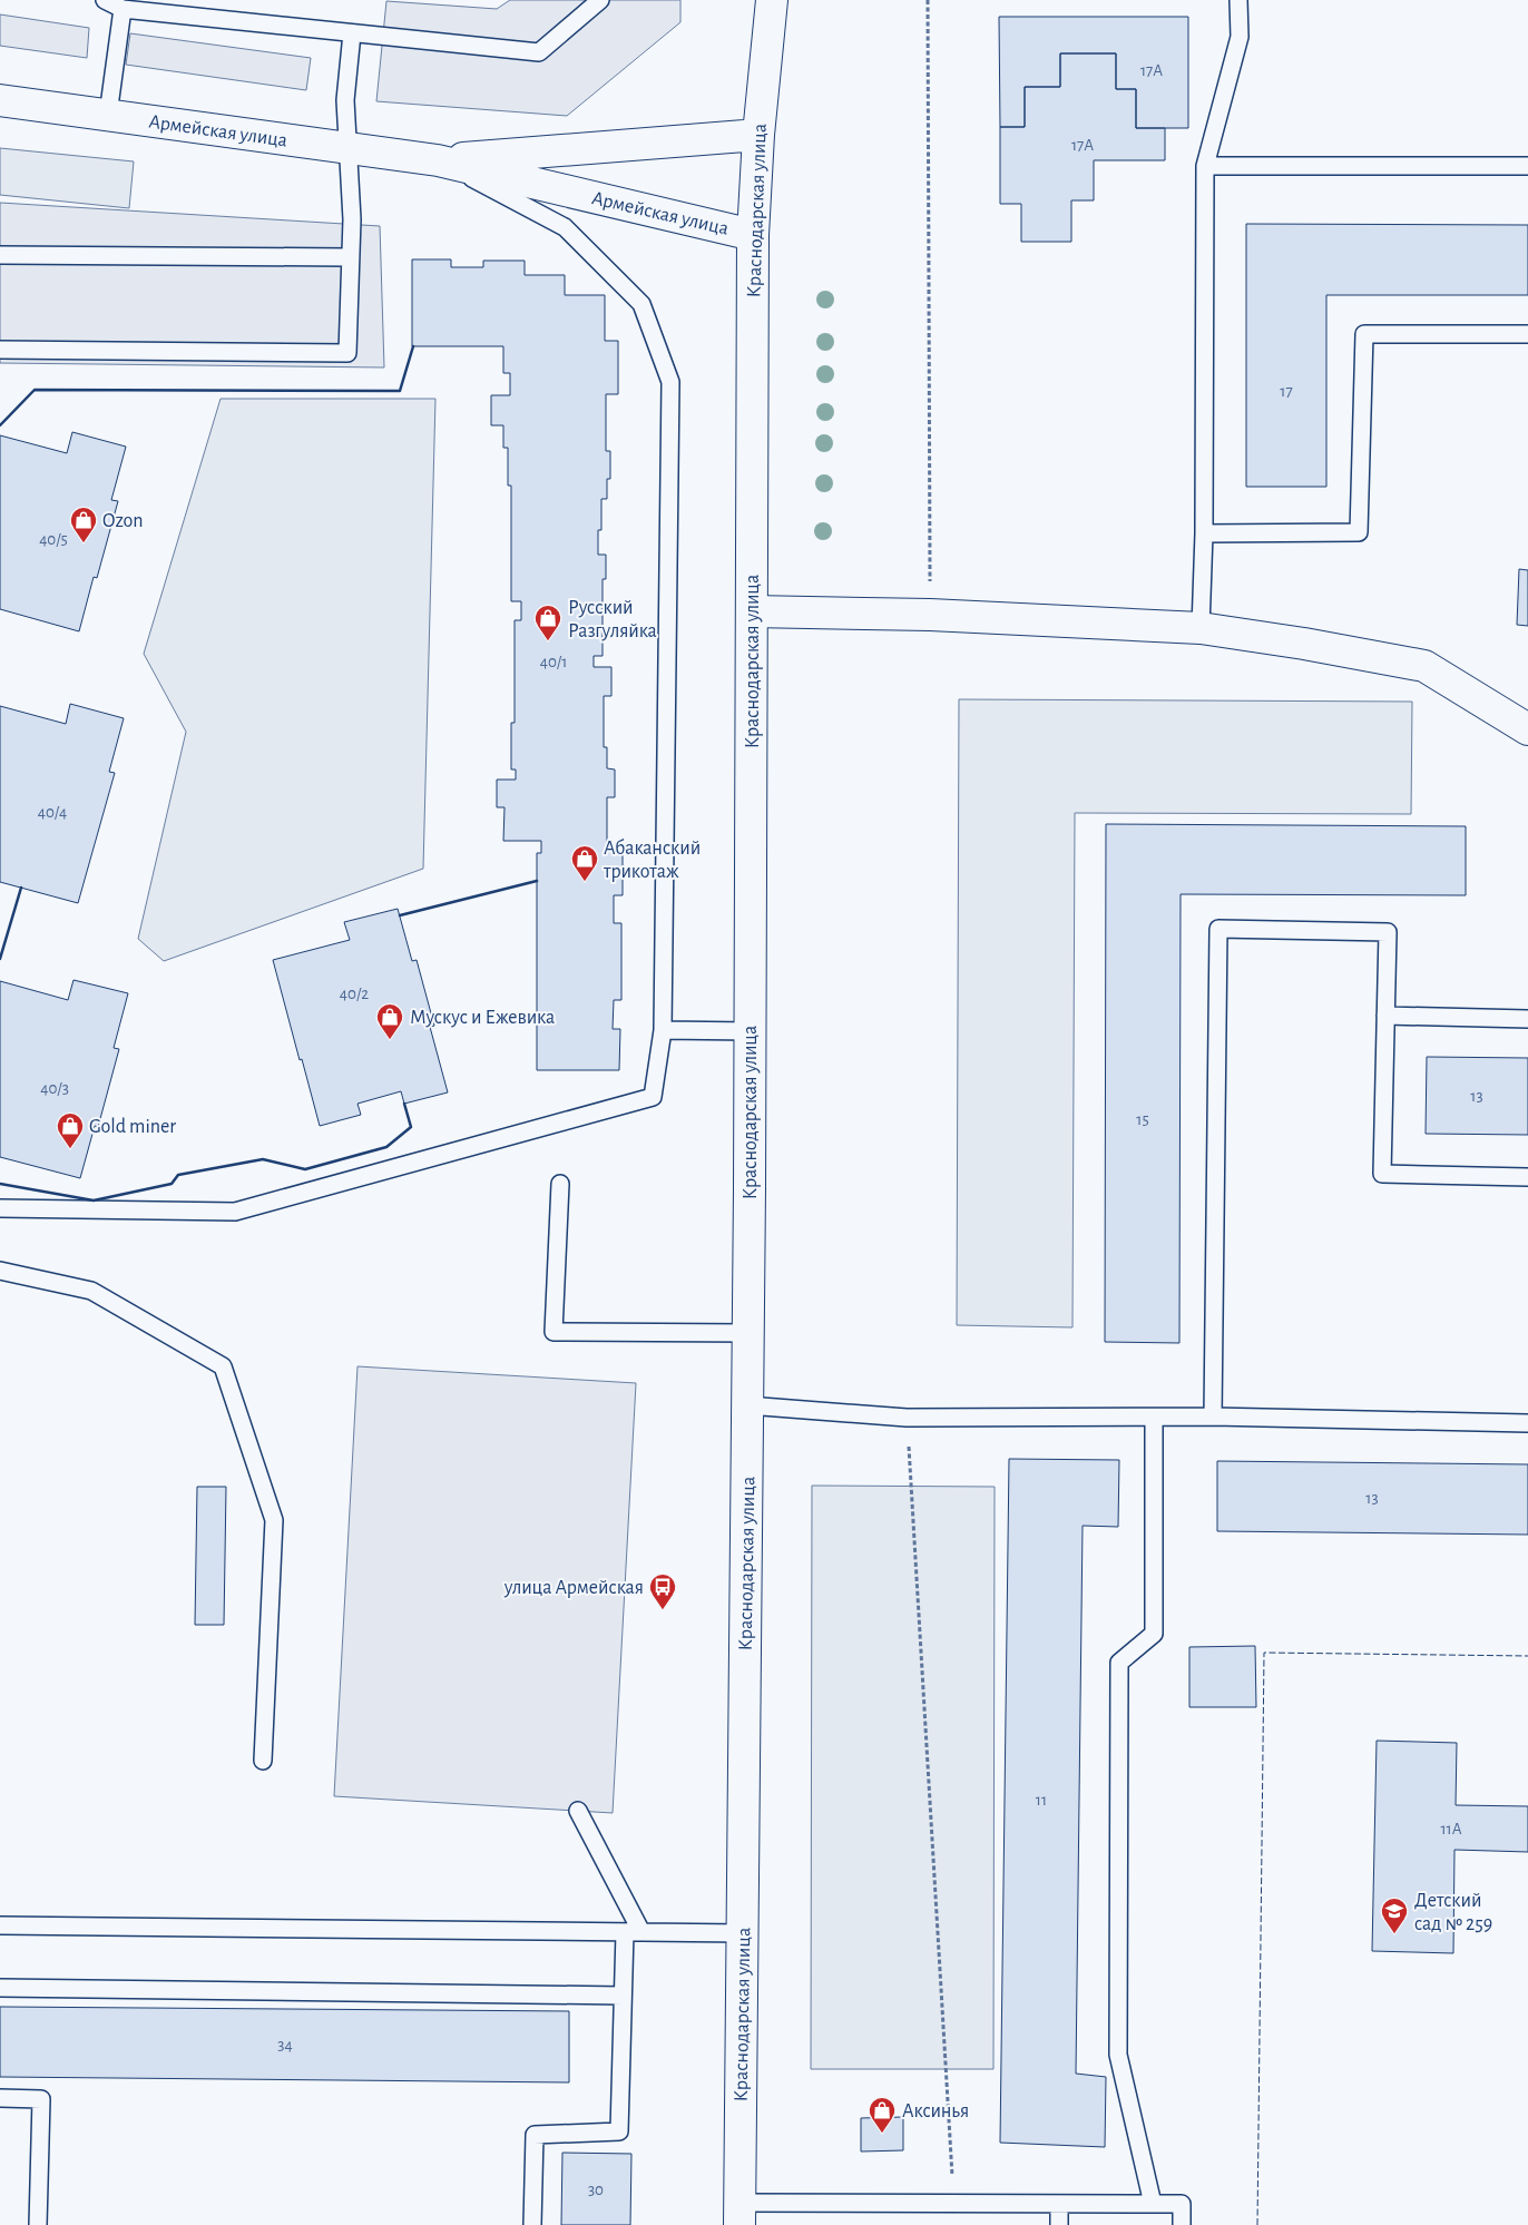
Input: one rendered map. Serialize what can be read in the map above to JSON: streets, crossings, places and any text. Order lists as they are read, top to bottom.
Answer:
{
  "streets": {
    "main road": ["Армейская улица", "Краснодарская улица"]
  },
  "crossings": [
    ["Армейская улица", "Краснодарская улица"]
  ],
  "places": {
    "shop": [
      "Ozon",
      "Русский Разгуляйка",
      "Абаканский трикотаж",
      "Мускус и Ежевика",
      "Gold miner",
      "Аксинья"
    ],
    "bus stop": ["улица Армейская"],
    "school or university": ["Детский сад № 259"]
  },
  "house_numbers": [
    "17А",
    "17А",
    "17",
    "40/5",
    "40/1",
    "40/4",
    "40/2",
    "40/3",
    "13",
    "15",
    "13",
    "11",
    "11А",
    "34",
    "30"
  ]
}
